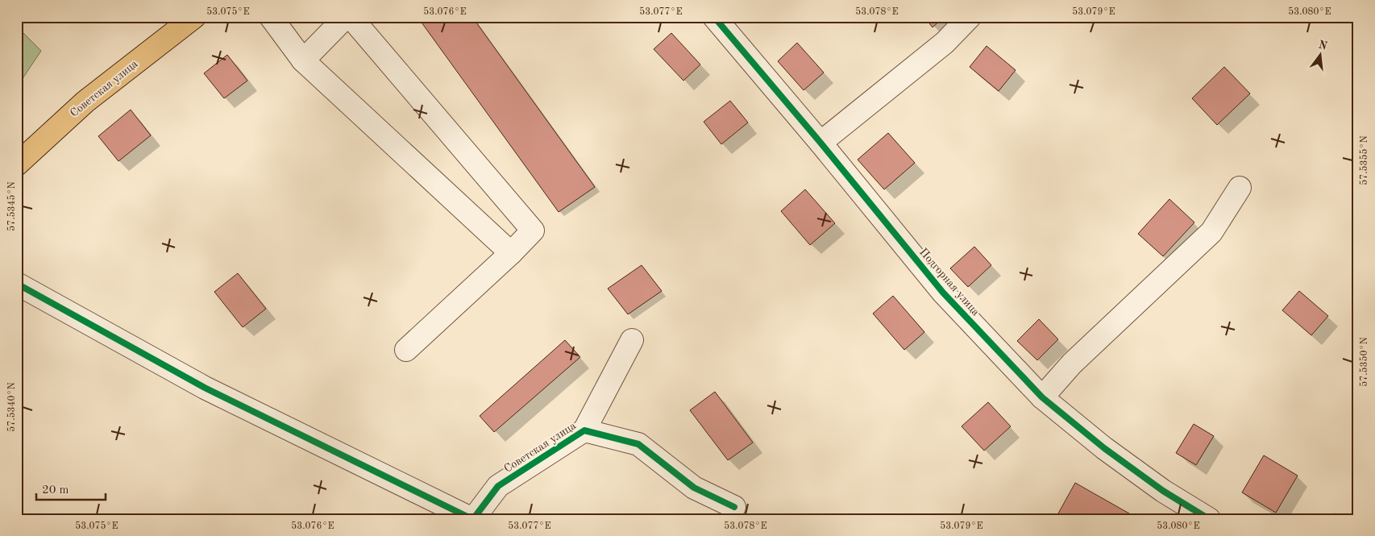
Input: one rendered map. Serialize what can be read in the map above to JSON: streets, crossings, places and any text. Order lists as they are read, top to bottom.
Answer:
{
  "streets": {
    "main road": ["Советская улица"],
    "street": ["Подгорная улица"]
  },
  "scale_bar": "20 m",
  "north": "top",
  "coordinates": [
    "53.075°E",
    "53.076°E",
    "53.077°E",
    "53.078°E",
    "53.079°E",
    "53.080°E",
    "57.5355°N",
    "57.5345°N",
    "57.5350°N",
    "57.5340°N"
  ]
}
